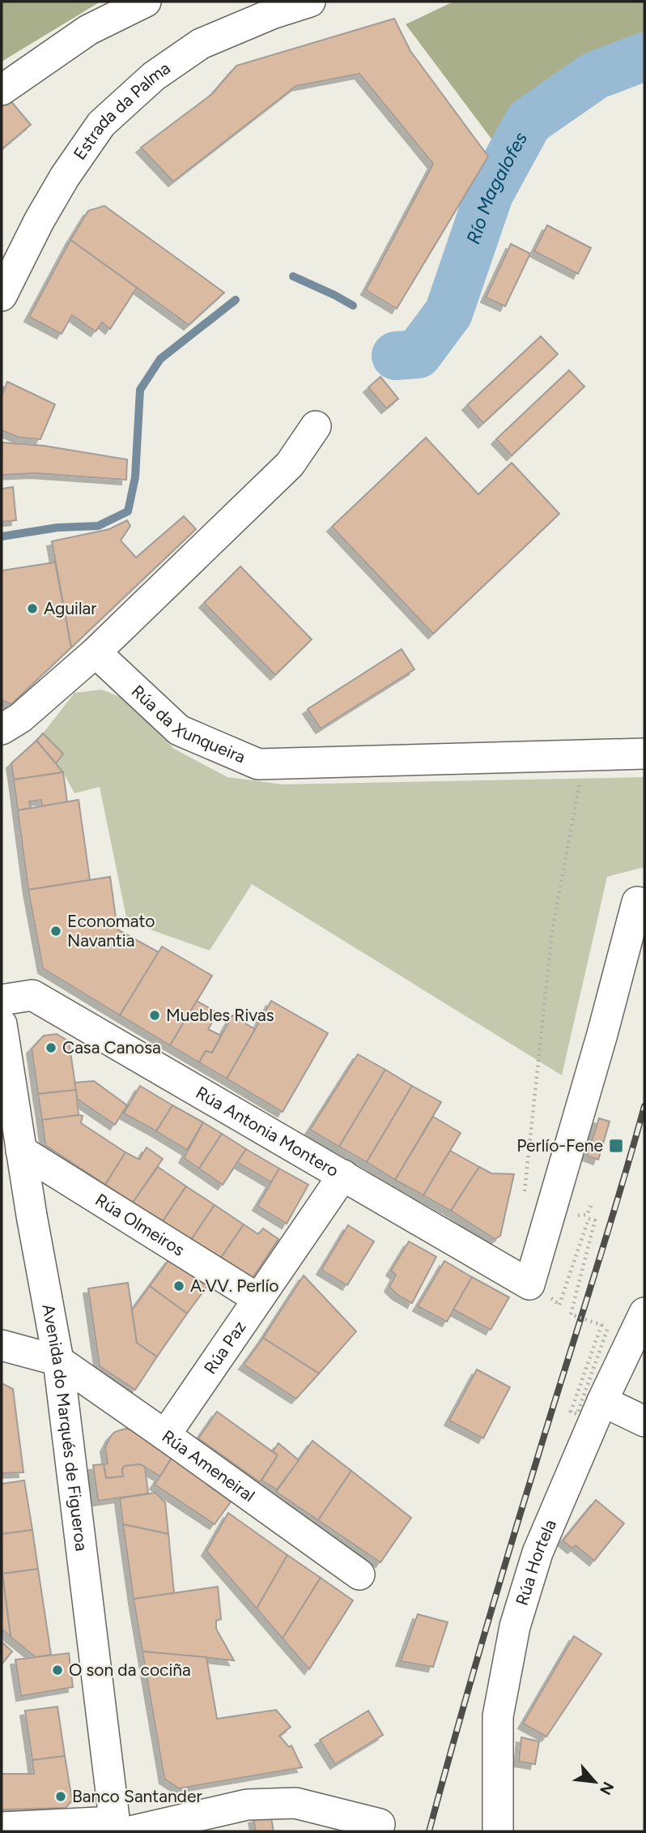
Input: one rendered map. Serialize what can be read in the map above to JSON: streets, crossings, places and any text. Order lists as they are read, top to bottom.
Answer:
{
  "streets": {
    "street": [
      "Estrada da Palma",
      "Rúa da Xunqueira",
      "Rúa Antonia Montero",
      "Rúa Olmeiros",
      "Rúa Paz",
      "Avenida do Marqués de Figueroa",
      "Rúa Ameneiral",
      "Rúa Hortela"
    ]
  },
  "crossings": [
    ["Rúa Antonia Montero", "Rúa Paz"],
    ["Rúa Olmeiros", "Rúa Paz"],
    ["Rúa Olmeiros", "Avenida do Marqués de Figueroa"],
    ["Rúa Paz", "Rúa Ameneiral"],
    ["Avenida do Marqués de Figueroa", "Rúa Ameneiral"]
  ],
  "water": ["Río Magalofes"],
  "places": {
    "other": [
      "Aguilar",
      "Economato Navantia",
      "Muebles Rivas",
      "Casa Canosa",
      "A.VV. Perlío",
      "O son da cociña",
      "Banco Santander"
    ],
    "transit": ["Perlío-Fene"]
  },
  "north": "bottom right"
}
